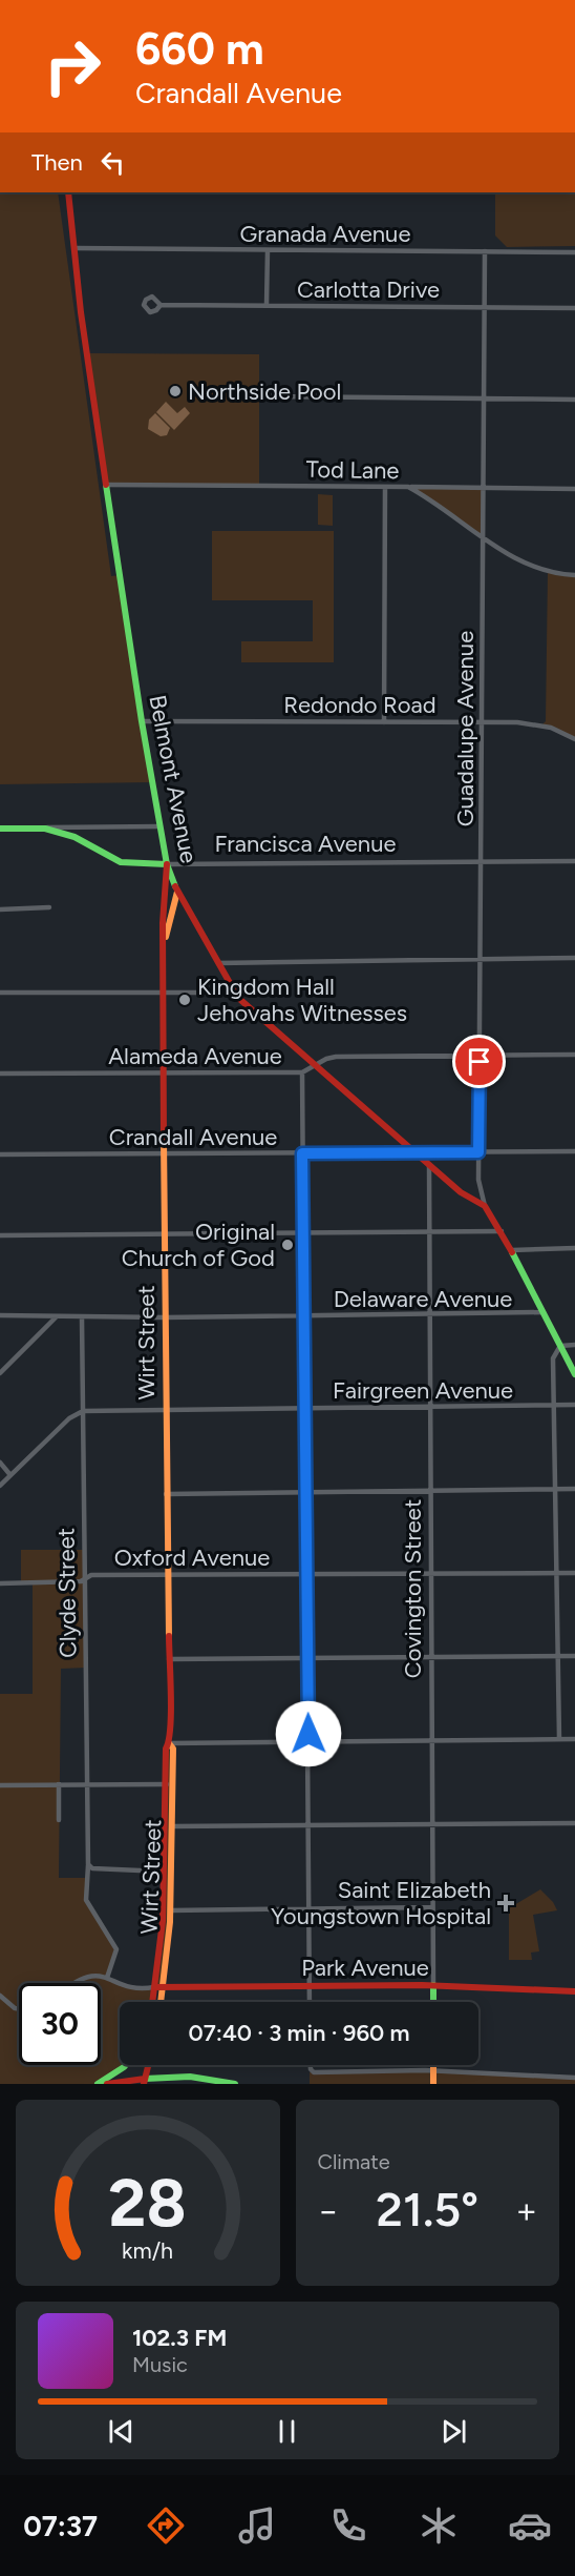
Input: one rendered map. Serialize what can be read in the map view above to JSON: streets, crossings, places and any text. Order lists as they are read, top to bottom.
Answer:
{
  "streets": {
    "main road": [
      "Belmont Avenue",
      "Francisca Avenue",
      "Wirt Street",
      "Covington Street",
      "Park Avenue"
    ],
    "street": [
      "Granada Avenue",
      "Carlotta Drive",
      "Tod Lane",
      "Redondo Road",
      "Guadalupe Avenue",
      "Alameda Avenue",
      "Crandall Avenue",
      "Delaware Avenue",
      "Fairgreen Avenue",
      "Oxford Avenue",
      "Clyde Street"
    ]
  },
  "crossings": [
    ["Granada Avenue", "Guadalupe Avenue"],
    ["Granada Avenue", "Belmont Avenue"],
    ["Carlotta Drive", "Guadalupe Avenue"],
    ["Tod Lane", "Guadalupe Avenue"],
    ["Tod Lane", "Belmont Avenue"],
    ["Redondo Road", "Guadalupe Avenue"],
    ["Redondo Road", "Belmont Avenue"],
    ["Guadalupe Avenue", "Belmont Avenue"],
    ["Guadalupe Avenue", "Francisca Avenue"],
    ["Guadalupe Avenue", "Alameda Avenue"],
    ["Guadalupe Avenue", "Crandall Avenue"],
    ["Belmont Avenue", "Francisca Avenue"],
    ["Belmont Avenue", "Alameda Avenue"],
    ["Belmont Avenue", "Crandall Avenue"],
    ["Belmont Avenue", "Delaware Avenue"],
    ["Belmont Avenue", "Wirt Street"],
    ["Belmont Avenue", "Covington Street"],
    ["Francisca Avenue", "Wirt Street"],
    ["Alameda Avenue", "Wirt Street"],
    ["Crandall Avenue", "Wirt Street"],
    ["Delaware Avenue", "Wirt Street"],
    ["Delaware Avenue", "Covington Street"],
    ["Delaware Avenue", "Clyde Street"],
    ["Wirt Street", "Fairgreen Avenue"],
    ["Wirt Street", "Oxford Avenue"],
    ["Wirt Street", "Park Avenue"],
    ["Fairgreen Avenue", "Covington Street"],
    ["Fairgreen Avenue", "Clyde Street"],
    ["Oxford Avenue", "Covington Street"],
    ["Oxford Avenue", "Clyde Street"],
    ["Covington Street", "Park Avenue"]
  ],
  "places": {
    "other": ["Northside Pool", "Kingdom Hall Jehovahs Witnesses", "Original Church of God"],
    "health": ["Saint Elizabeth Youngstown Hospital"]
  },
  "page": {
    "turn": ["660 m", "Crandall Avenue"],
    "then": "Then",
    "limit": "30",
    "trip": "07:40 · 3 min · 960 m",
    "tile": "Climate",
    "heat": ["−", "21.5°", "+"],
    "song": ["102.3 FM", "Music"],
    "tabs": "07:37",
    "gauge": ["28", "km/h"]
  }
}
